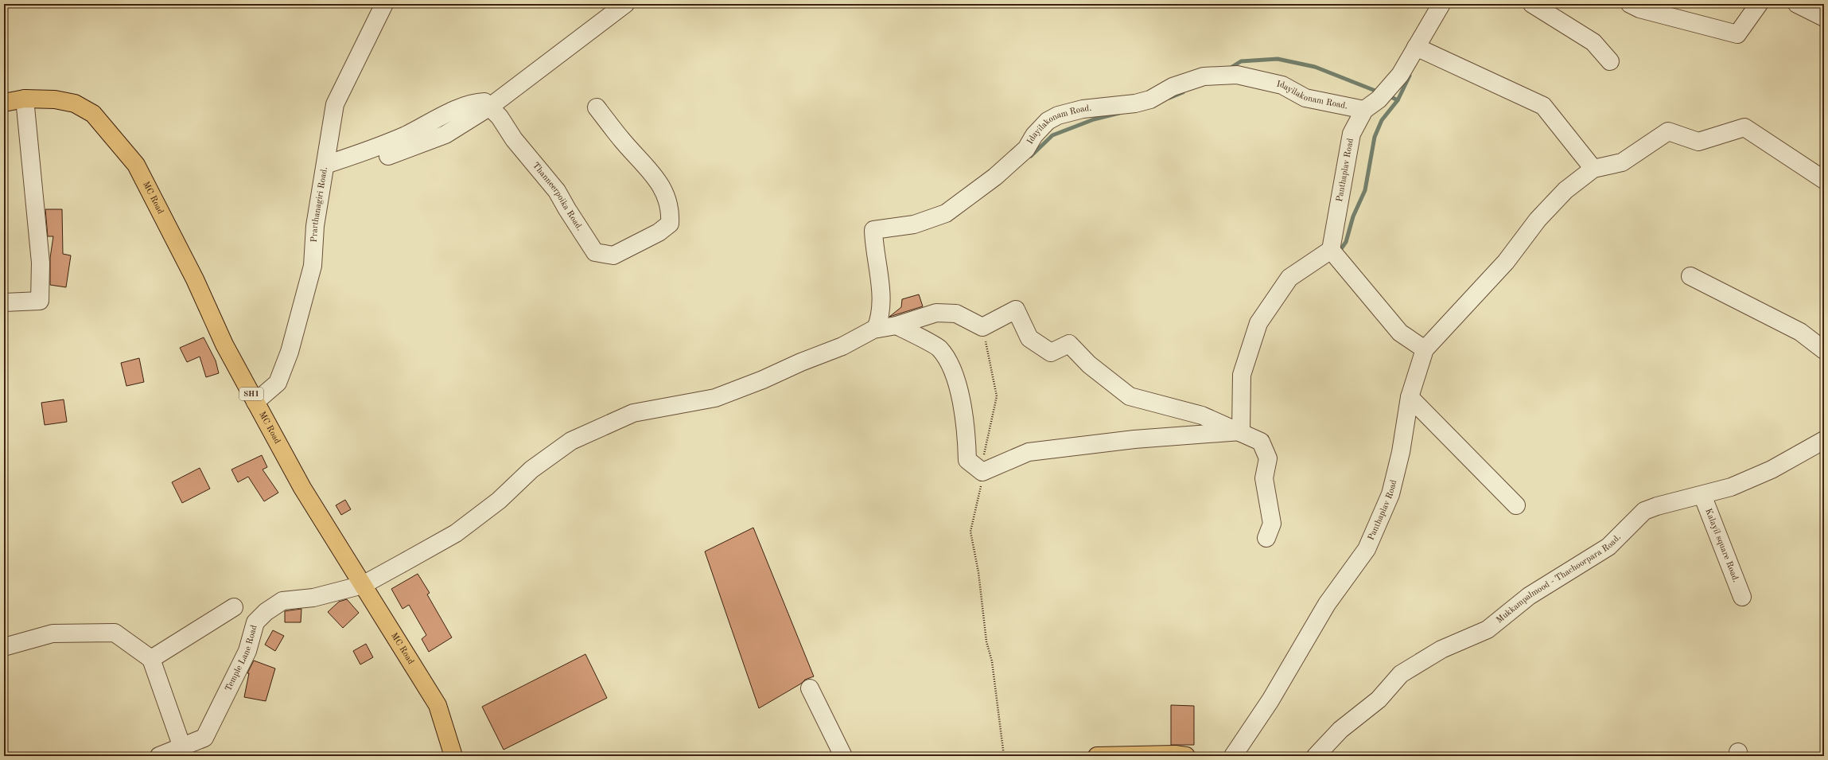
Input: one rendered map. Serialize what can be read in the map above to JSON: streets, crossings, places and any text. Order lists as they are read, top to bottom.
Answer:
{
  "streets": {
    "main road": ["MC Road", "SH1"],
    "street": [
      "Idayilakonam Road.",
      "Panthaplav Road",
      "Thanneerpoika Road.",
      "Prarthanagiri Road.",
      "Kalayil square Road.",
      "Mukkampalmood - Thachoorpara Road.",
      "Temple Lane Road"
    ]
  },
  "crossings": [
    ["Idayilakonam Road.", "Panthaplav Road"],
    ["Idayilakonam Road.", "Temple Lane Road"],
    ["MC Road", "Prarthanagiri Road."],
    ["MC Road", "Temple Lane Road"],
    ["Kalayil square Road.", "Mukkampalmood - Thachoorpara Road."]
  ]
}
